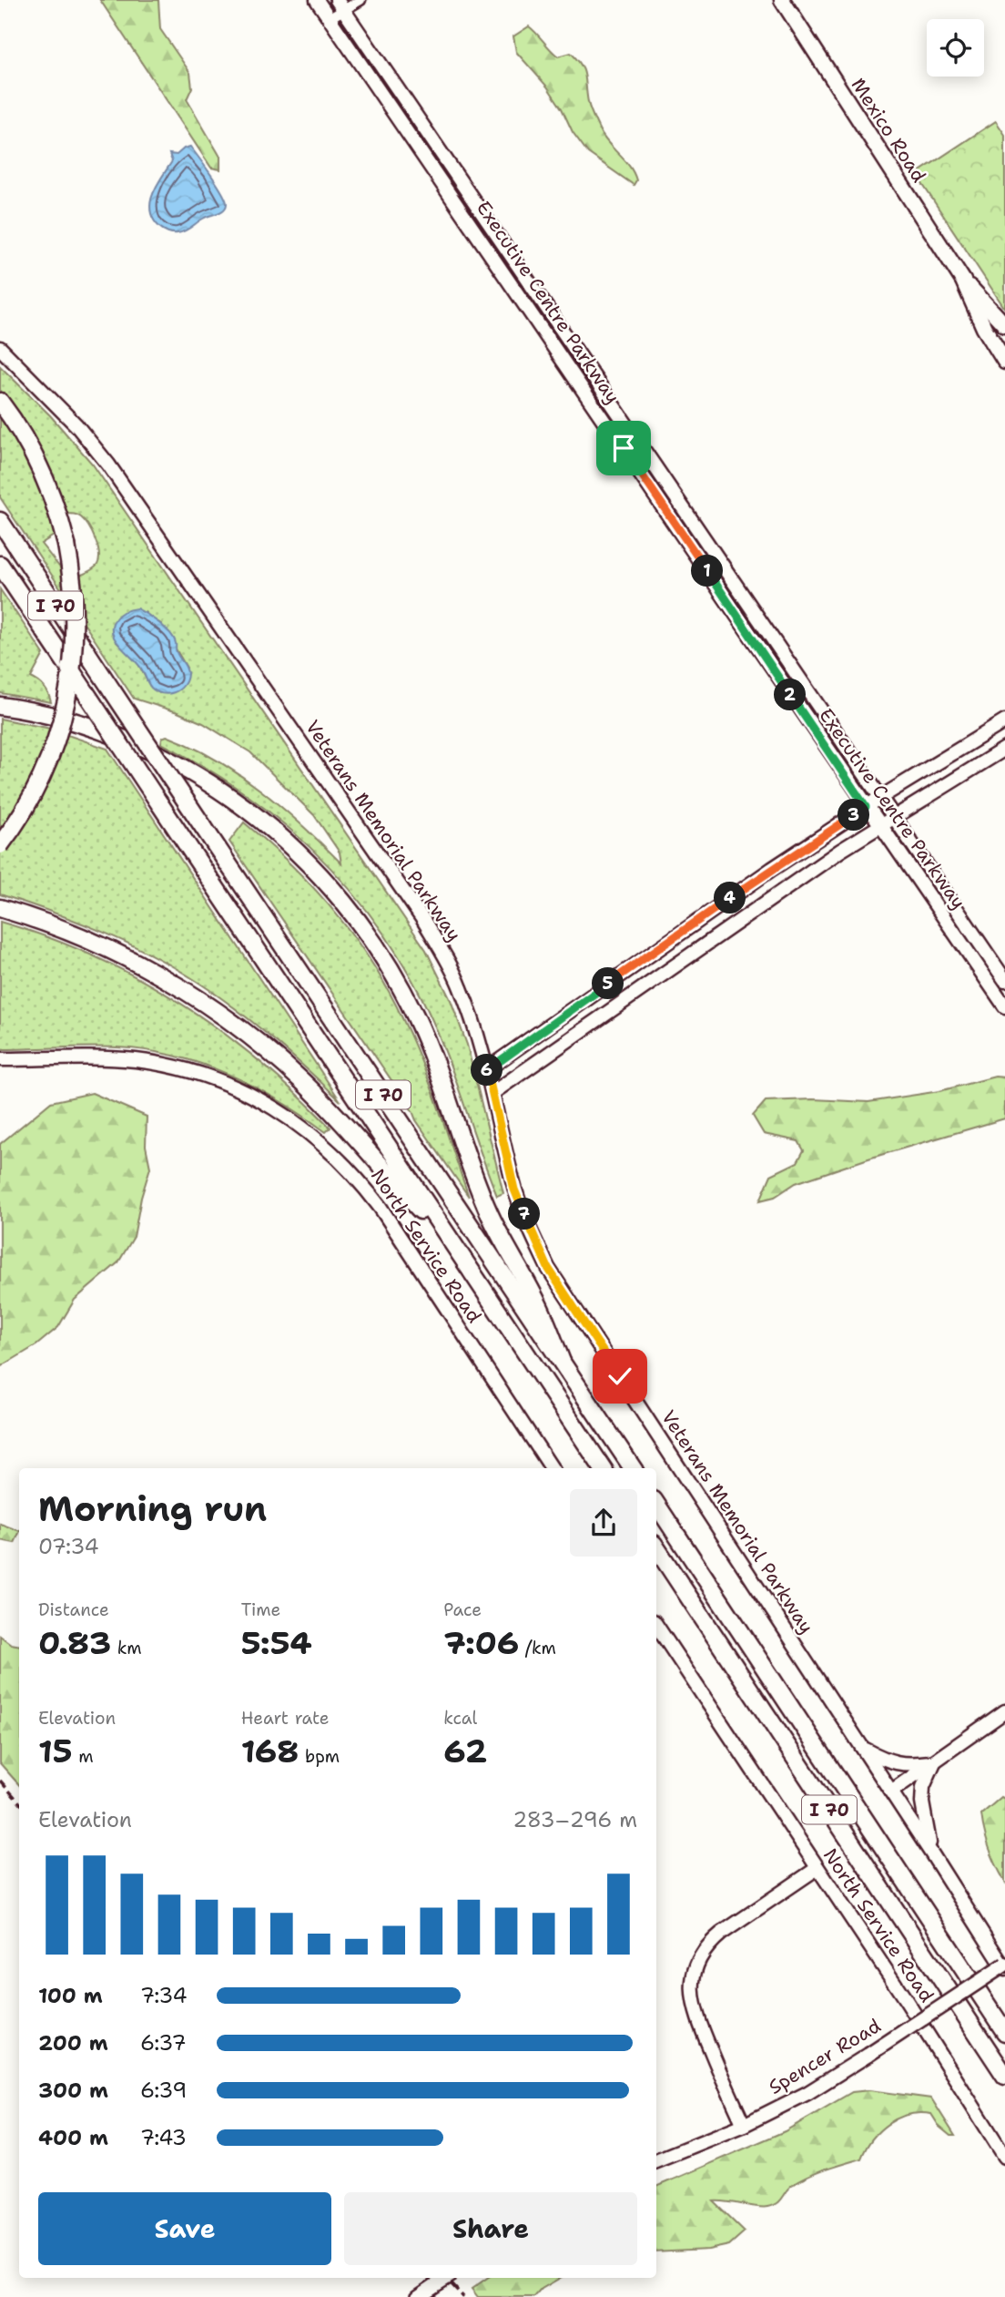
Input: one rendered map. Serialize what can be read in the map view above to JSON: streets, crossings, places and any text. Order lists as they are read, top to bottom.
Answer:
{
  "streets": {
    "highway": ["I 70"],
    "main road": ["Mexico Road"],
    "street": [
      "Executive Centre Parkway",
      "Veterans Memorial Parkway",
      "North Service Road",
      "Spencer Road"
    ]
  },
  "crossings": [
    ["Veterans Memorial Parkway", "Spencer Road"]
  ],
  "page": {
    "pins": [
      "1",
      "2",
      "3",
      "4",
      "5",
      "6",
      "7"
    ],
    "heading": ["Morning run", "07:34"],
    "stats": [
      ["Distance", "0.83 km"],
      ["Time", "5:54"],
      ["Pace", "7:06 /km"],
      ["Elevation", "15 m"],
      ["Heart rate", "168 bpm"],
      ["kcal", "62"]
    ],
    "chart": ["Elevation", "283–296 m"],
    "list": [
      {
        "name": "100 m",
        "note": "7:34"
      },
      {
        "name": "200 m",
        "note": "6:37"
      },
      {
        "name": "300 m",
        "note": "6:39"
      },
      {
        "name": "400 m",
        "note": "7:43"
      }
    ],
    "buttons": ["Save", "Share"]
  }
}
